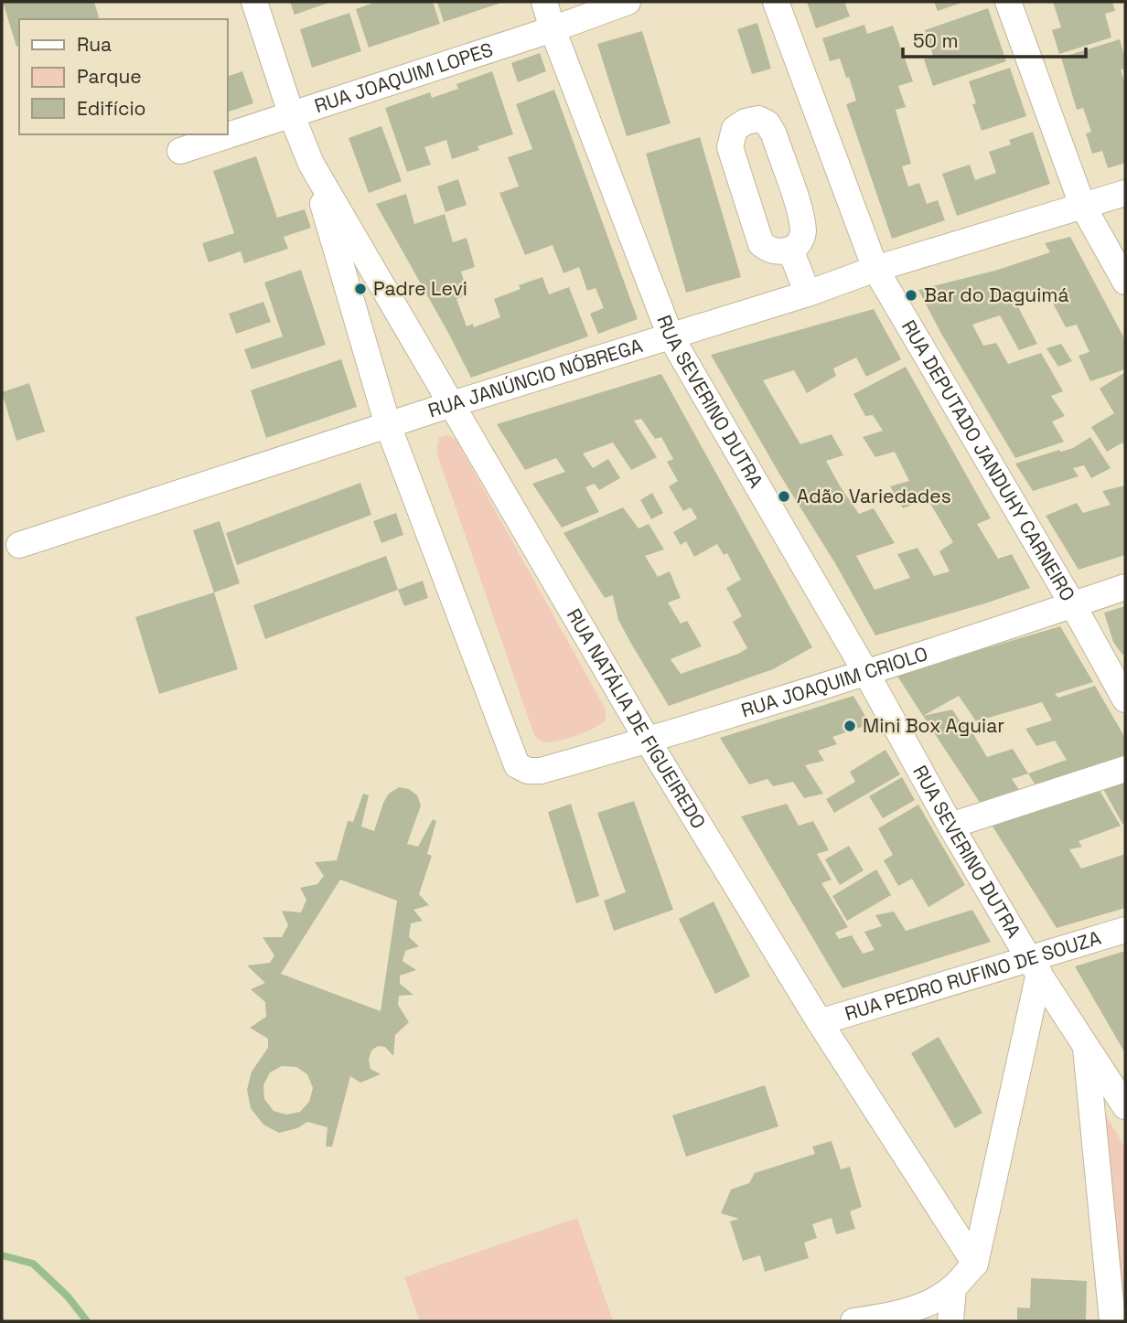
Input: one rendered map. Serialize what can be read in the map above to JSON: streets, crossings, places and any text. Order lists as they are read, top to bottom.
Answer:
{
  "streets": {
    "street": [
      "RUA JOAQUIM LOPES",
      "RUA JANÚNCIO NÓBREGA",
      "RUA SEVERINO DUTRA",
      "RUA DEPUTADO JANDUHY CARNEIRO",
      "RUA JOAQUIM CRIOLO",
      "RUA NATÁLIA DE FIGUEIREDO",
      "RUA PEDRO RUFINO DE SOUZA"
    ]
  },
  "crossings": [
    ["RUA JOAQUIM LOPES", "RUA SEVERINO DUTRA"],
    ["RUA JOAQUIM LOPES", "RUA NATÁLIA DE FIGUEIREDO"],
    ["RUA JANÚNCIO NÓBREGA", "RUA SEVERINO DUTRA"],
    ["RUA JANÚNCIO NÓBREGA", "RUA DEPUTADO JANDUHY CARNEIRO"],
    ["RUA JANÚNCIO NÓBREGA", "RUA NATÁLIA DE FIGUEIREDO"],
    ["RUA SEVERINO DUTRA", "RUA JOAQUIM CRIOLO"],
    ["RUA SEVERINO DUTRA", "RUA PEDRO RUFINO DE SOUZA"],
    ["RUA DEPUTADO JANDUHY CARNEIRO", "RUA JOAQUIM CRIOLO"],
    ["RUA JOAQUIM CRIOLO", "RUA NATÁLIA DE FIGUEIREDO"],
    ["RUA NATÁLIA DE FIGUEIREDO", "RUA PEDRO RUFINO DE SOUZA"]
  ],
  "places": [
    "Padre Levi",
    "Bar do Daguimá",
    "Adão Variedades",
    "Mini Box Aguiar"
  ],
  "legend": ["Rua", "Parque", "Edifício"],
  "scale_bar": "50 m"
}
